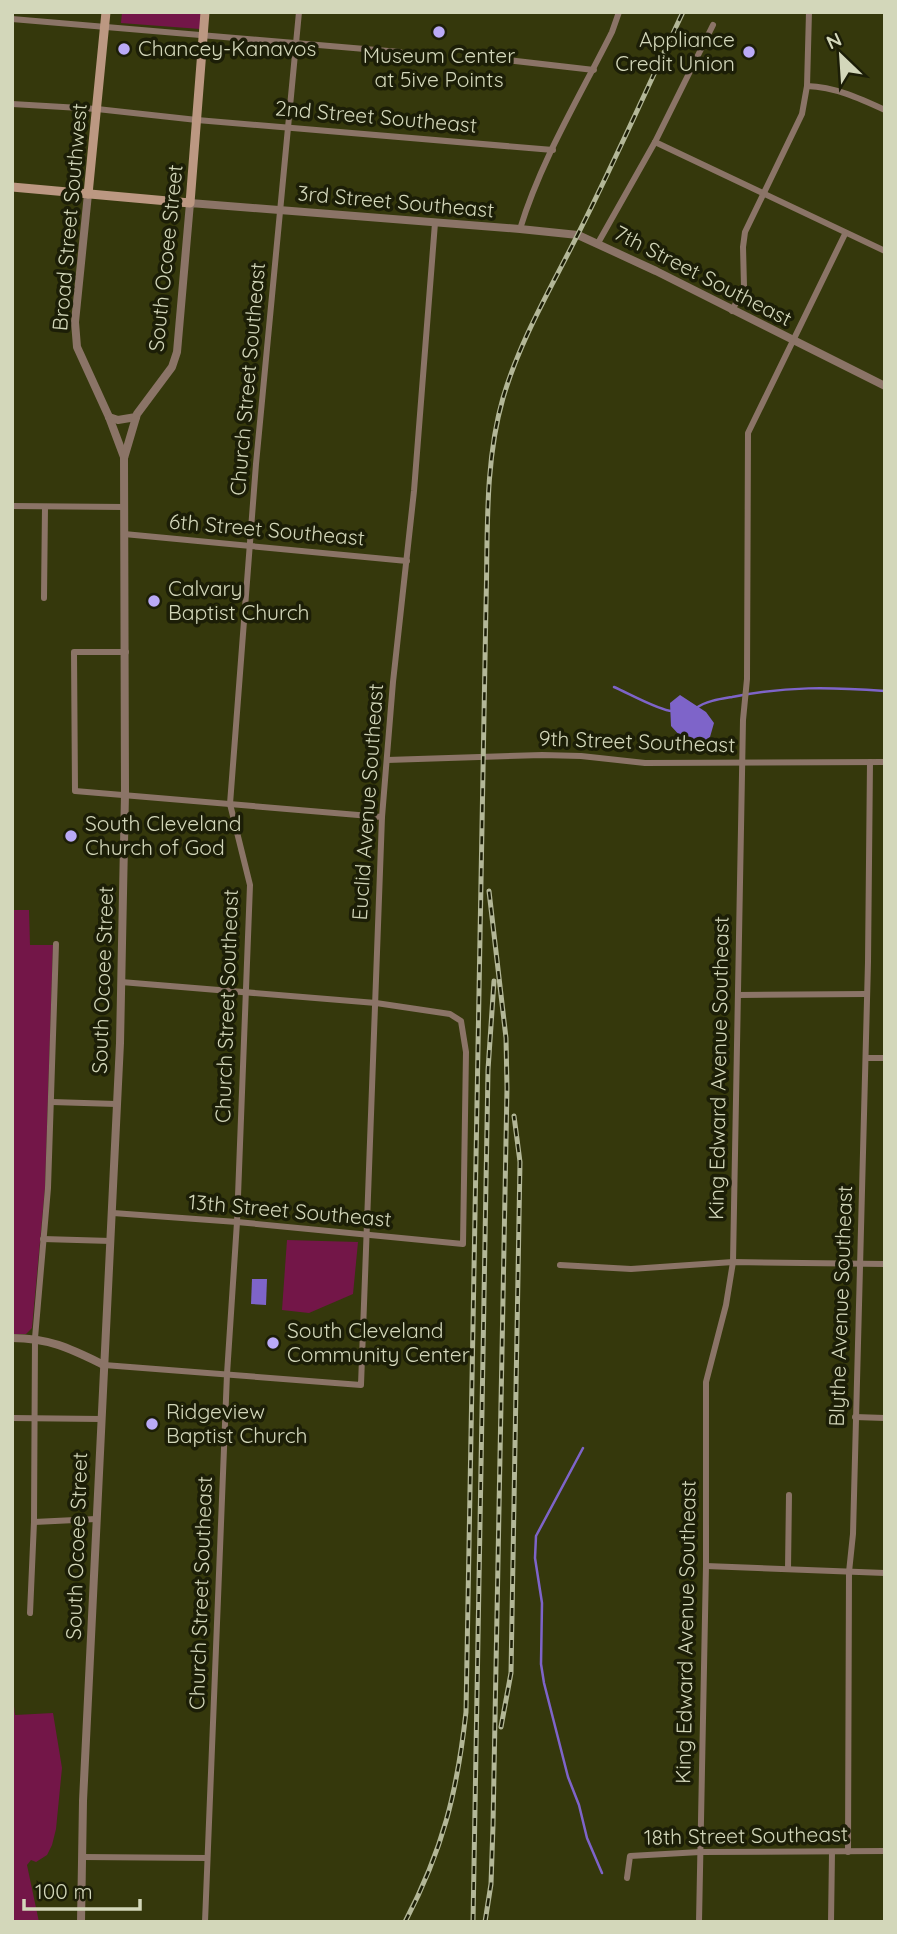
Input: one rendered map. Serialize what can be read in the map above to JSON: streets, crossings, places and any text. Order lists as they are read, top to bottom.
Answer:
{
  "streets": {
    "main road": ["Broad Street Southwest", "South Ocoee Street"],
    "street": [
      "2nd Street Southeast",
      "3rd Street Southeast",
      "7th Street Southeast",
      "Church Street Southeast",
      "6th Street Southeast",
      "9th Street Southeast",
      "Euclid Avenue Southeast",
      "King Edward Avenue Southeast",
      "13th Street Southeast",
      "Blythe Avenue Southeast",
      "18th Street Southeast"
    ]
  },
  "crossings": [
    ["2nd Street Southeast", "Broad Street Southwest"],
    ["2nd Street Southeast", "South Ocoee Street"],
    ["2nd Street Southeast", "Church Street Southeast"],
    ["3rd Street Southeast", "South Ocoee Street"],
    ["3rd Street Southeast", "7th Street Southeast"],
    ["3rd Street Southeast", "Church Street Southeast"],
    ["3rd Street Southeast", "Euclid Avenue Southeast"],
    ["Broad Street Southwest", "South Ocoee Street"],
    ["South Ocoee Street", "6th Street Southeast"],
    ["South Ocoee Street", "13th Street Southeast"],
    ["7th Street Southeast", "King Edward Avenue Southeast"],
    ["Church Street Southeast", "6th Street Southeast"],
    ["Church Street Southeast", "Euclid Avenue Southeast"],
    ["Church Street Southeast", "13th Street Southeast"],
    ["6th Street Southeast", "Euclid Avenue Southeast"],
    ["9th Street Southeast", "Euclid Avenue Southeast"],
    ["9th Street Southeast", "King Edward Avenue Southeast"],
    ["9th Street Southeast", "Blythe Avenue Southeast"],
    ["Euclid Avenue Southeast", "13th Street Southeast"],
    ["King Edward Avenue Southeast", "18th Street Southeast"],
    ["Blythe Avenue Southeast", "18th Street Southeast"]
  ],
  "places": [
    "Museum Center at 5ive Points",
    "Chancey-Kanavos",
    "Appliance Credit Union",
    "Calvary Baptist Church",
    "South Cleveland Church of God",
    "South Cleveland Community Center",
    "Ridgeview Baptist Church"
  ],
  "scale_bar": "100 m",
  "north": "top left"
}
